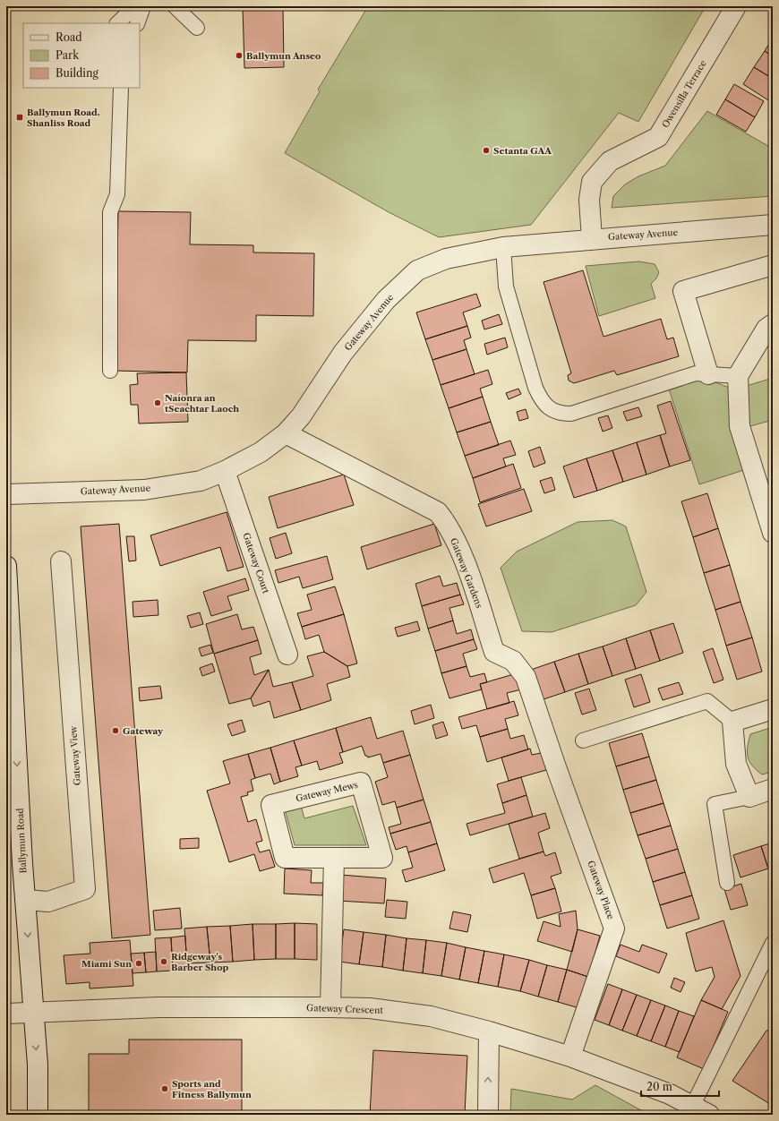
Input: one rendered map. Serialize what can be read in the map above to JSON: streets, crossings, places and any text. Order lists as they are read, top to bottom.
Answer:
{
  "streets": {
    "street": [
      "Owensilla Terrace",
      "Gateway Avenue",
      "Gateway Court",
      "Gateway Gardens",
      "Gateway View",
      "Gateway Mews",
      "Ballymun Road",
      "Gateway Place",
      "Gateway Crescent"
    ]
  },
  "crossings": [
    ["Owensilla Terrace", "Gateway Avenue"],
    ["Gateway Avenue", "Gateway Court"],
    ["Gateway Avenue", "Gateway Gardens"],
    ["Gateway Gardens", "Gateway Place"],
    ["Gateway View", "Ballymun Road"],
    ["Ballymun Road", "Gateway Crescent"],
    ["Gateway Place", "Gateway Crescent"]
  ],
  "one_way": ["Ballymun Road"],
  "places": {
    "other": [
      "Ballymun Anseo",
      "Setanta GAA",
      "Naíonra an tSeachtar Laoch",
      "Gateway",
      "Ridgeway's Barber Shop",
      "Miami Sun",
      "Sports and Fitness Ballymun"
    ],
    "transit": ["Ballymun Road, Shanliss Road"]
  },
  "legend": ["Road", "Park", "Building"],
  "scale_bar": "20 m"
}
